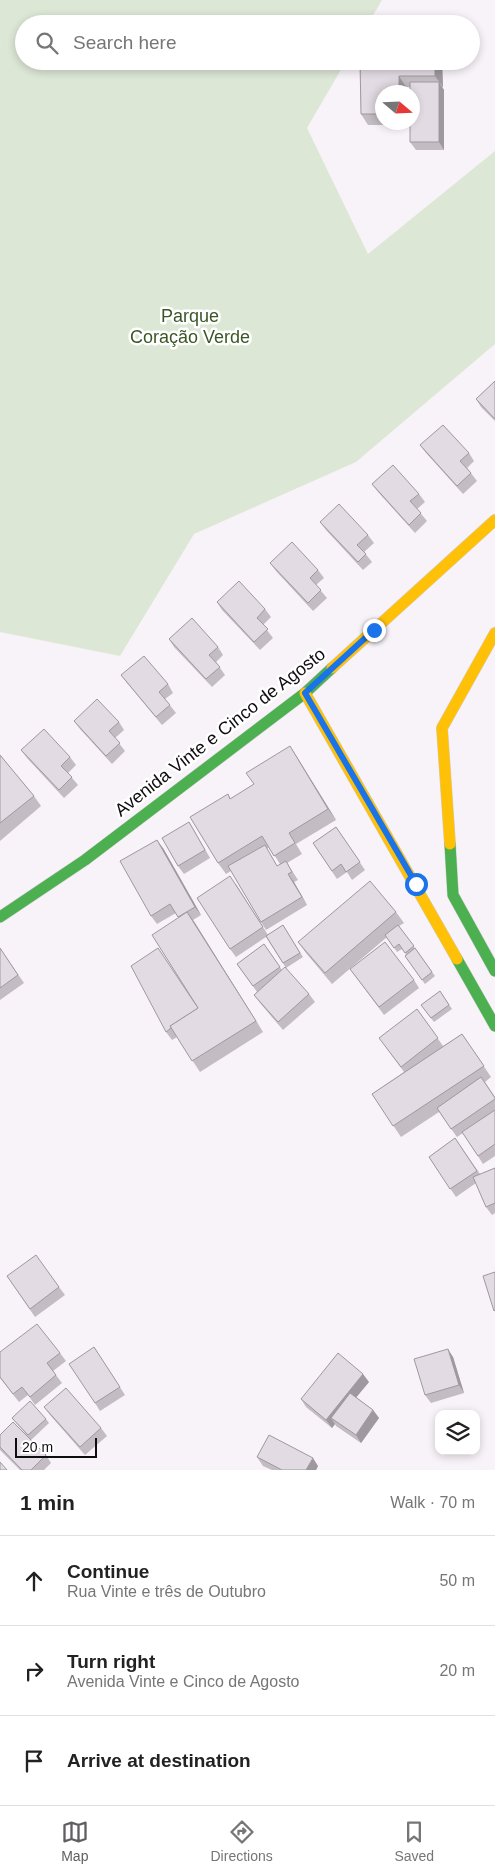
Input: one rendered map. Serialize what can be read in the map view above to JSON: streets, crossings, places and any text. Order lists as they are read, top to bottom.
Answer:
{
  "streets": {
    "street": ["Avenida Vinte e Cinco de Agosto"]
  },
  "parks": ["Parque Coração Verde"],
  "scale_bar": "20 m",
  "north": "right",
  "page": {
    "search": "Search here",
    "scale": "20 m",
    "heading": ["1 min", "Walk · 70 m"],
    "list": [
      ["Continue", "Rua Vinte e três de Outubro", "50 m"],
      ["Turn right", "Avenida Vinte e Cinco de Agosto", "20 m"],
      "Arrive at destination"
    ],
    "nav": ["Map", "Directions", "Saved"]
  }
}
